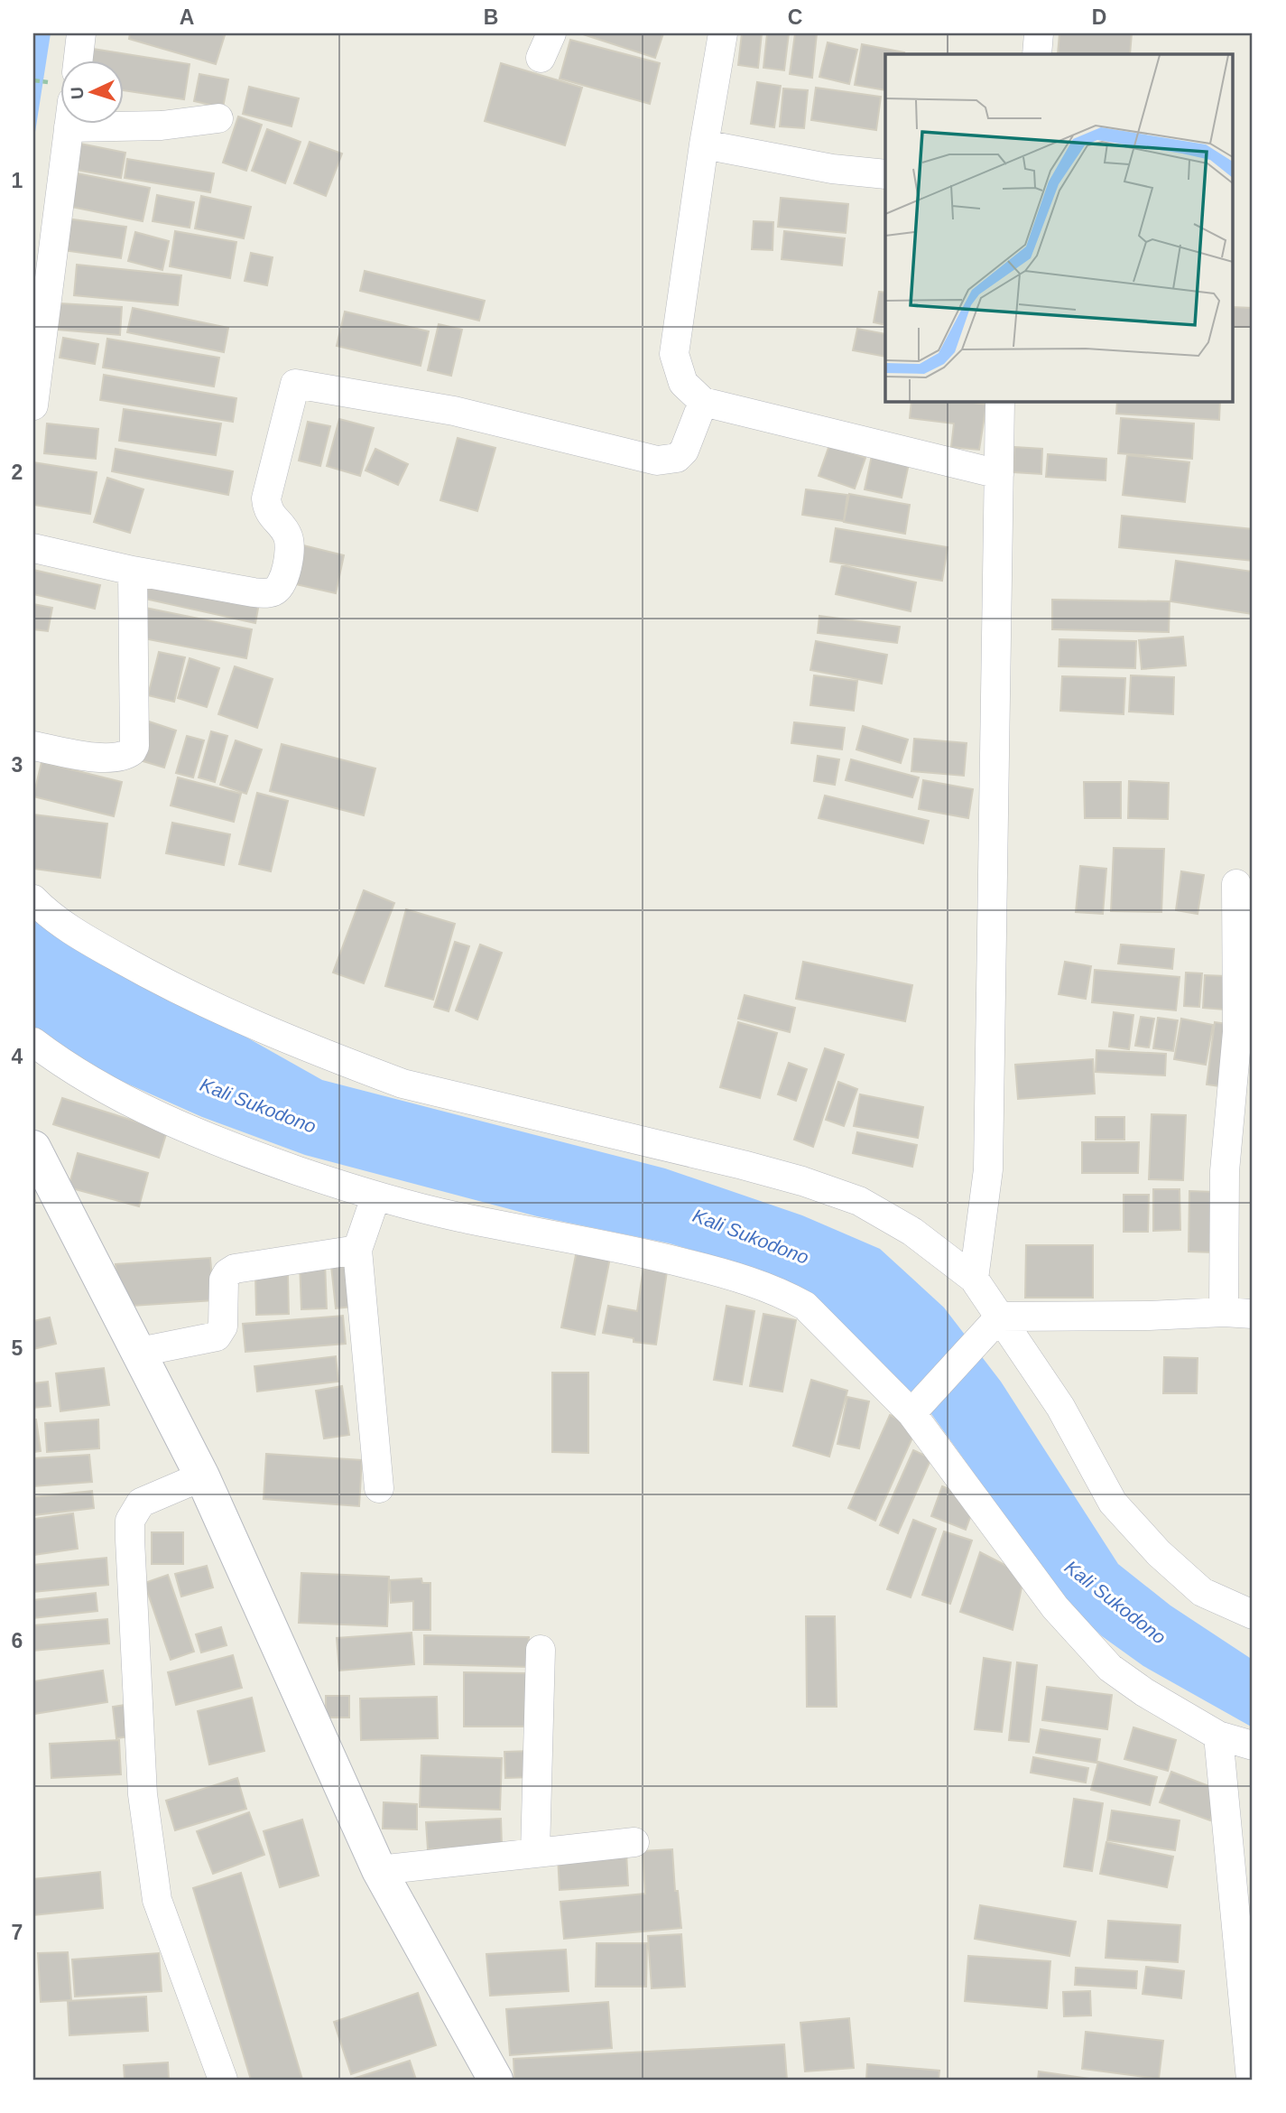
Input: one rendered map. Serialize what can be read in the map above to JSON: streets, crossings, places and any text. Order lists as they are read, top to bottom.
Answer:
{
  "water": ["Kali Sukodono"],
  "north": "left",
  "grid": {
    "columns": [
      "A",
      "B",
      "C",
      "D"
    ],
    "rows": [
      "1",
      "2",
      "3",
      "4",
      "5",
      "6",
      "7"
    ]
  }
}
